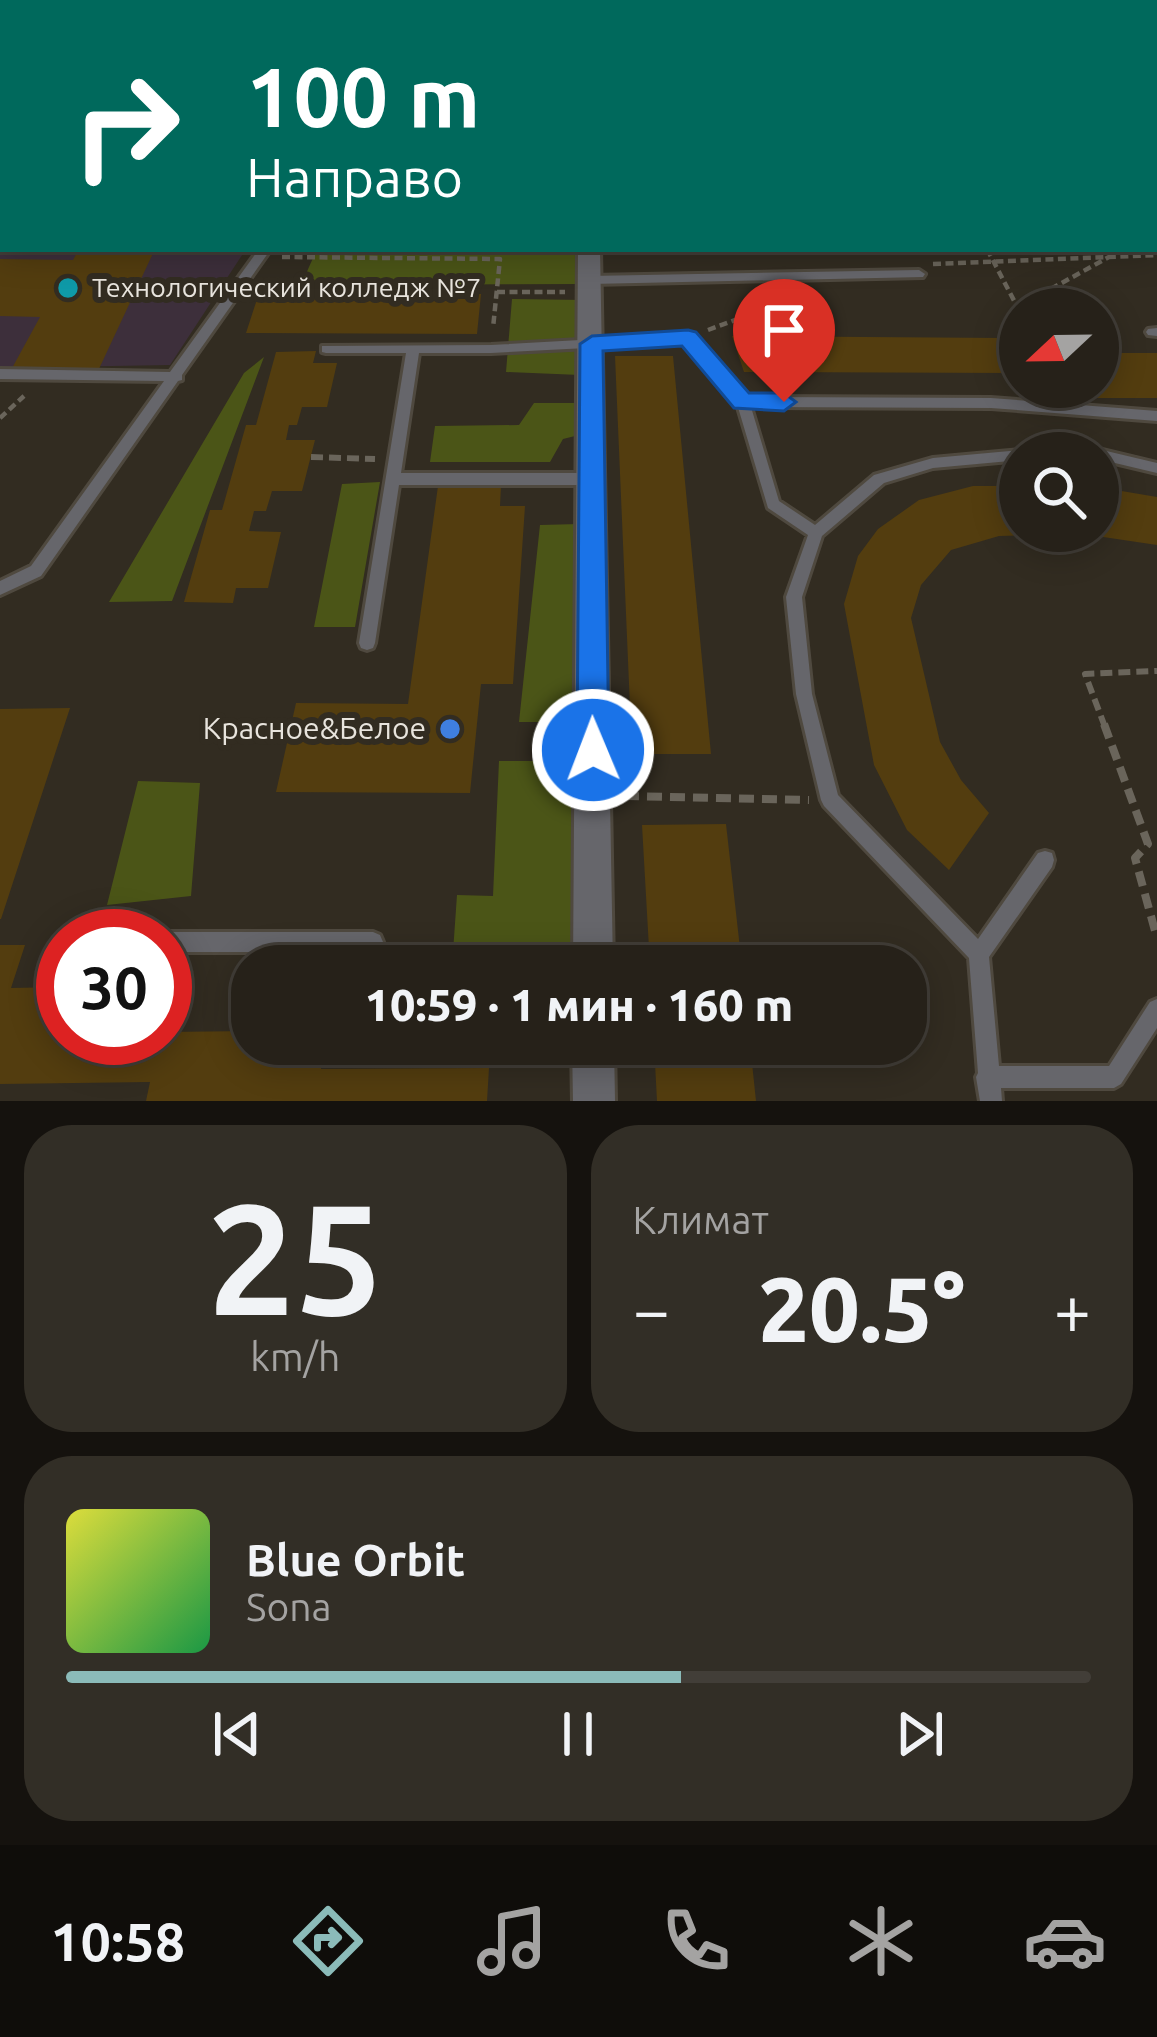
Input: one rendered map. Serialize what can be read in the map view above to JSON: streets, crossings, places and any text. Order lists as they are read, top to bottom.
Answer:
{
  "places": ["Технологический колледж №7", "Красное&Белое"],
  "north": "left",
  "page": {
    "turn": ["100 m", "Направо"],
    "limit": "30",
    "trip": "10:59 · 1 мин · 160 m",
    "tile": [
      ["25", "km/h"],
      "Климат"
    ],
    "heat": ["−", "20.5°", "+"],
    "song": ["Blue Orbit", "Sona"],
    "tabs": "10:58"
  }
}
